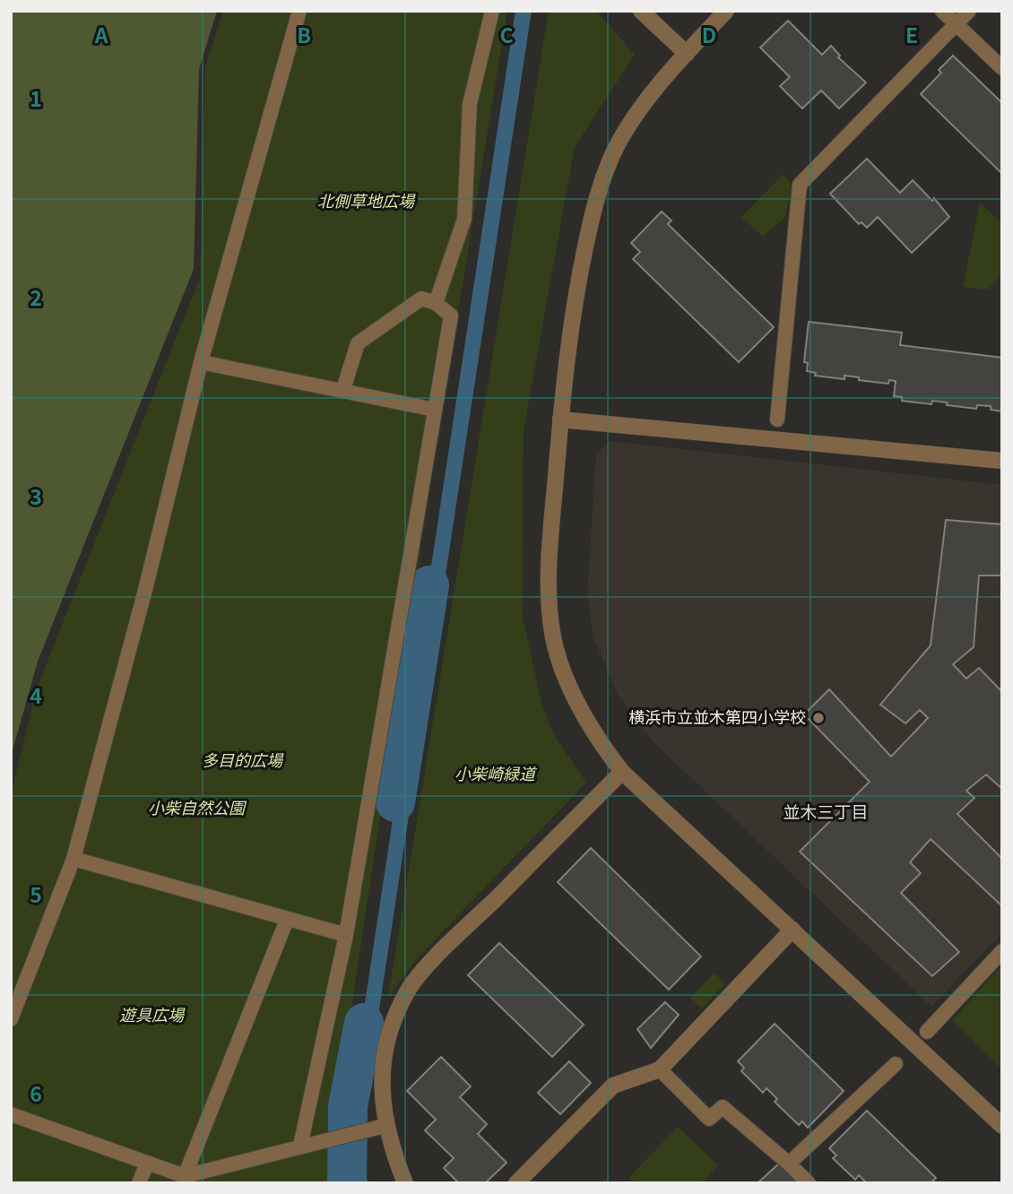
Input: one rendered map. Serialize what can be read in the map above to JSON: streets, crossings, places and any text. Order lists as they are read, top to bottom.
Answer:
{
  "districts": ["並木三丁目"],
  "parks": [
    "北側草地広場",
    "多目的広場",
    "小柴崎緑道",
    "小柴自然公園",
    "遊具広場"
  ],
  "places": ["横浜市立並木第四小学校"],
  "grid": {
    "columns": [
      "A",
      "B",
      "C",
      "D",
      "E"
    ],
    "rows": [
      "1",
      "2",
      "3",
      "4",
      "5",
      "6"
    ]
  }
}
